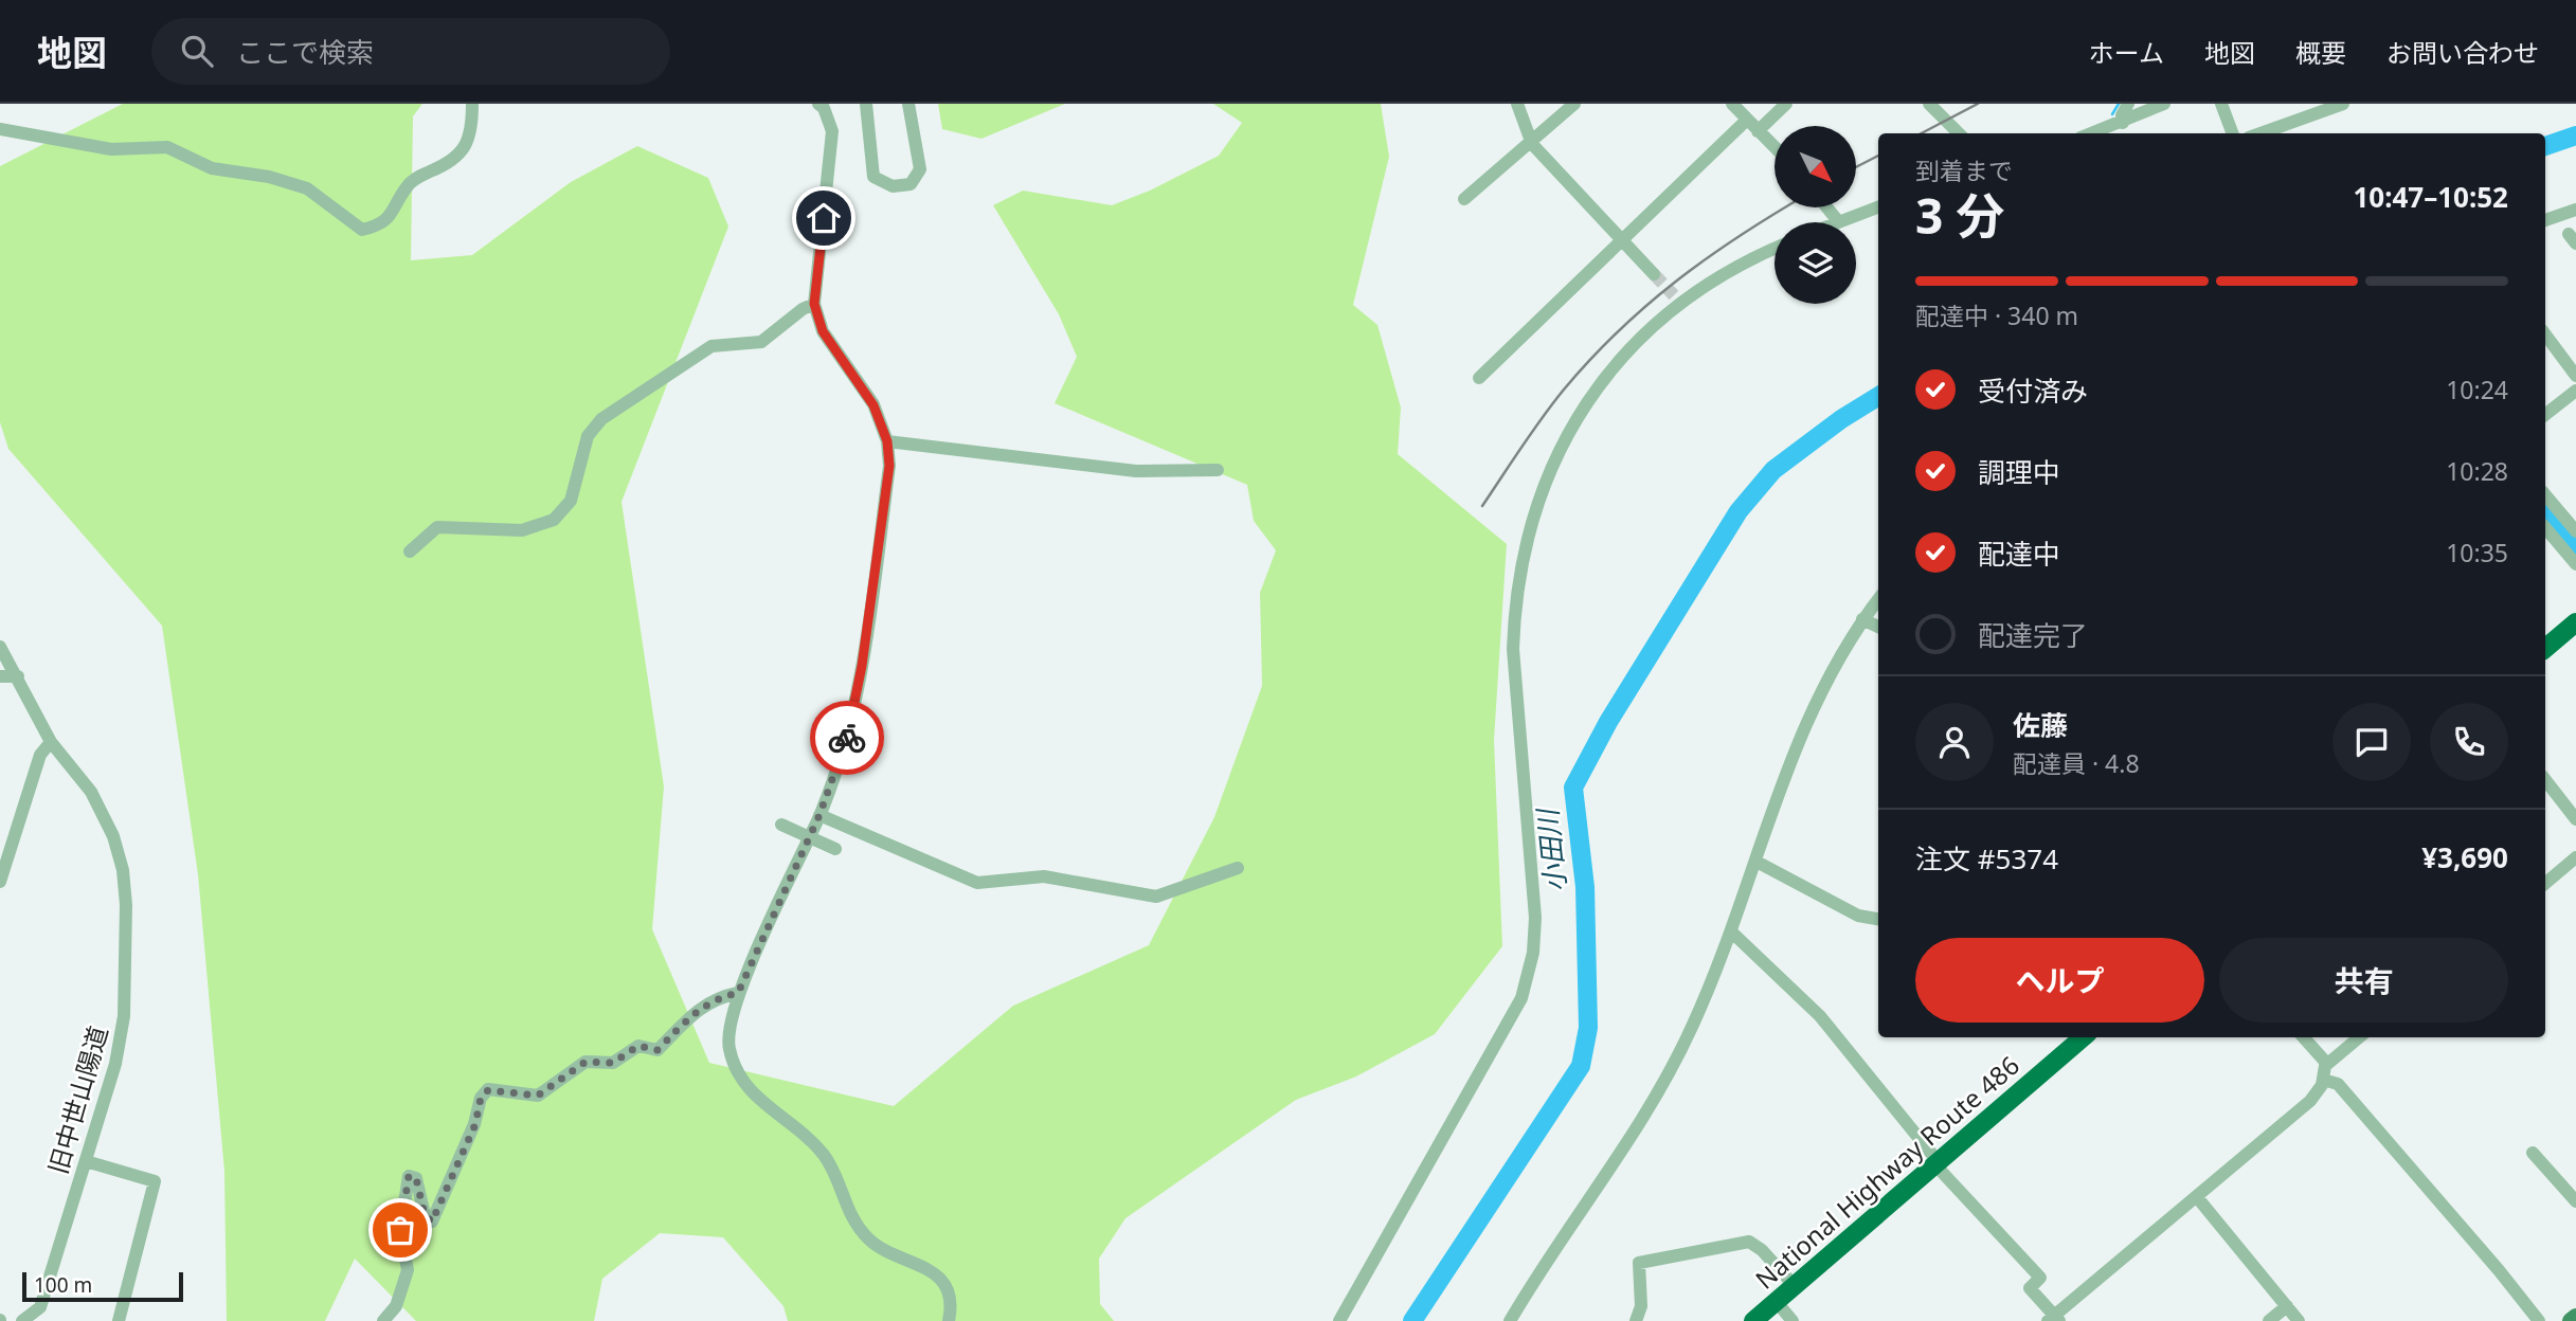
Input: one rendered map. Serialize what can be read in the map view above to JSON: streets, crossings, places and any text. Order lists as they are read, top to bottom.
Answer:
{
  "streets": {
    "highway": ["National Highway Route 486"],
    "street": ["旧中世山陽道"]
  },
  "water": ["小田川"],
  "scale_bar": "100 m",
  "north": "bottom right",
  "page": {
    "header": "地図",
    "search": "ここで検索",
    "nav": [
      "ホーム",
      "地図",
      "概要",
      "お問い合わせ"
    ],
    "heading": ["3 分", "到着まで", "10:47–10:52"],
    "panel": [
      "佐藤",
      "配達員 · 4.8",
      "注文 #5374",
      "¥3,690"
    ],
    "bar": "配達中 · 340 m",
    "list": [
      ["受付済み", "10:24"],
      ["調理中", "10:28"],
      ["配達中", "10:35"],
      "配達完了"
    ],
    "buttons": ["ヘルプ", "共有"],
    "scale": "100 m"
  }
}
